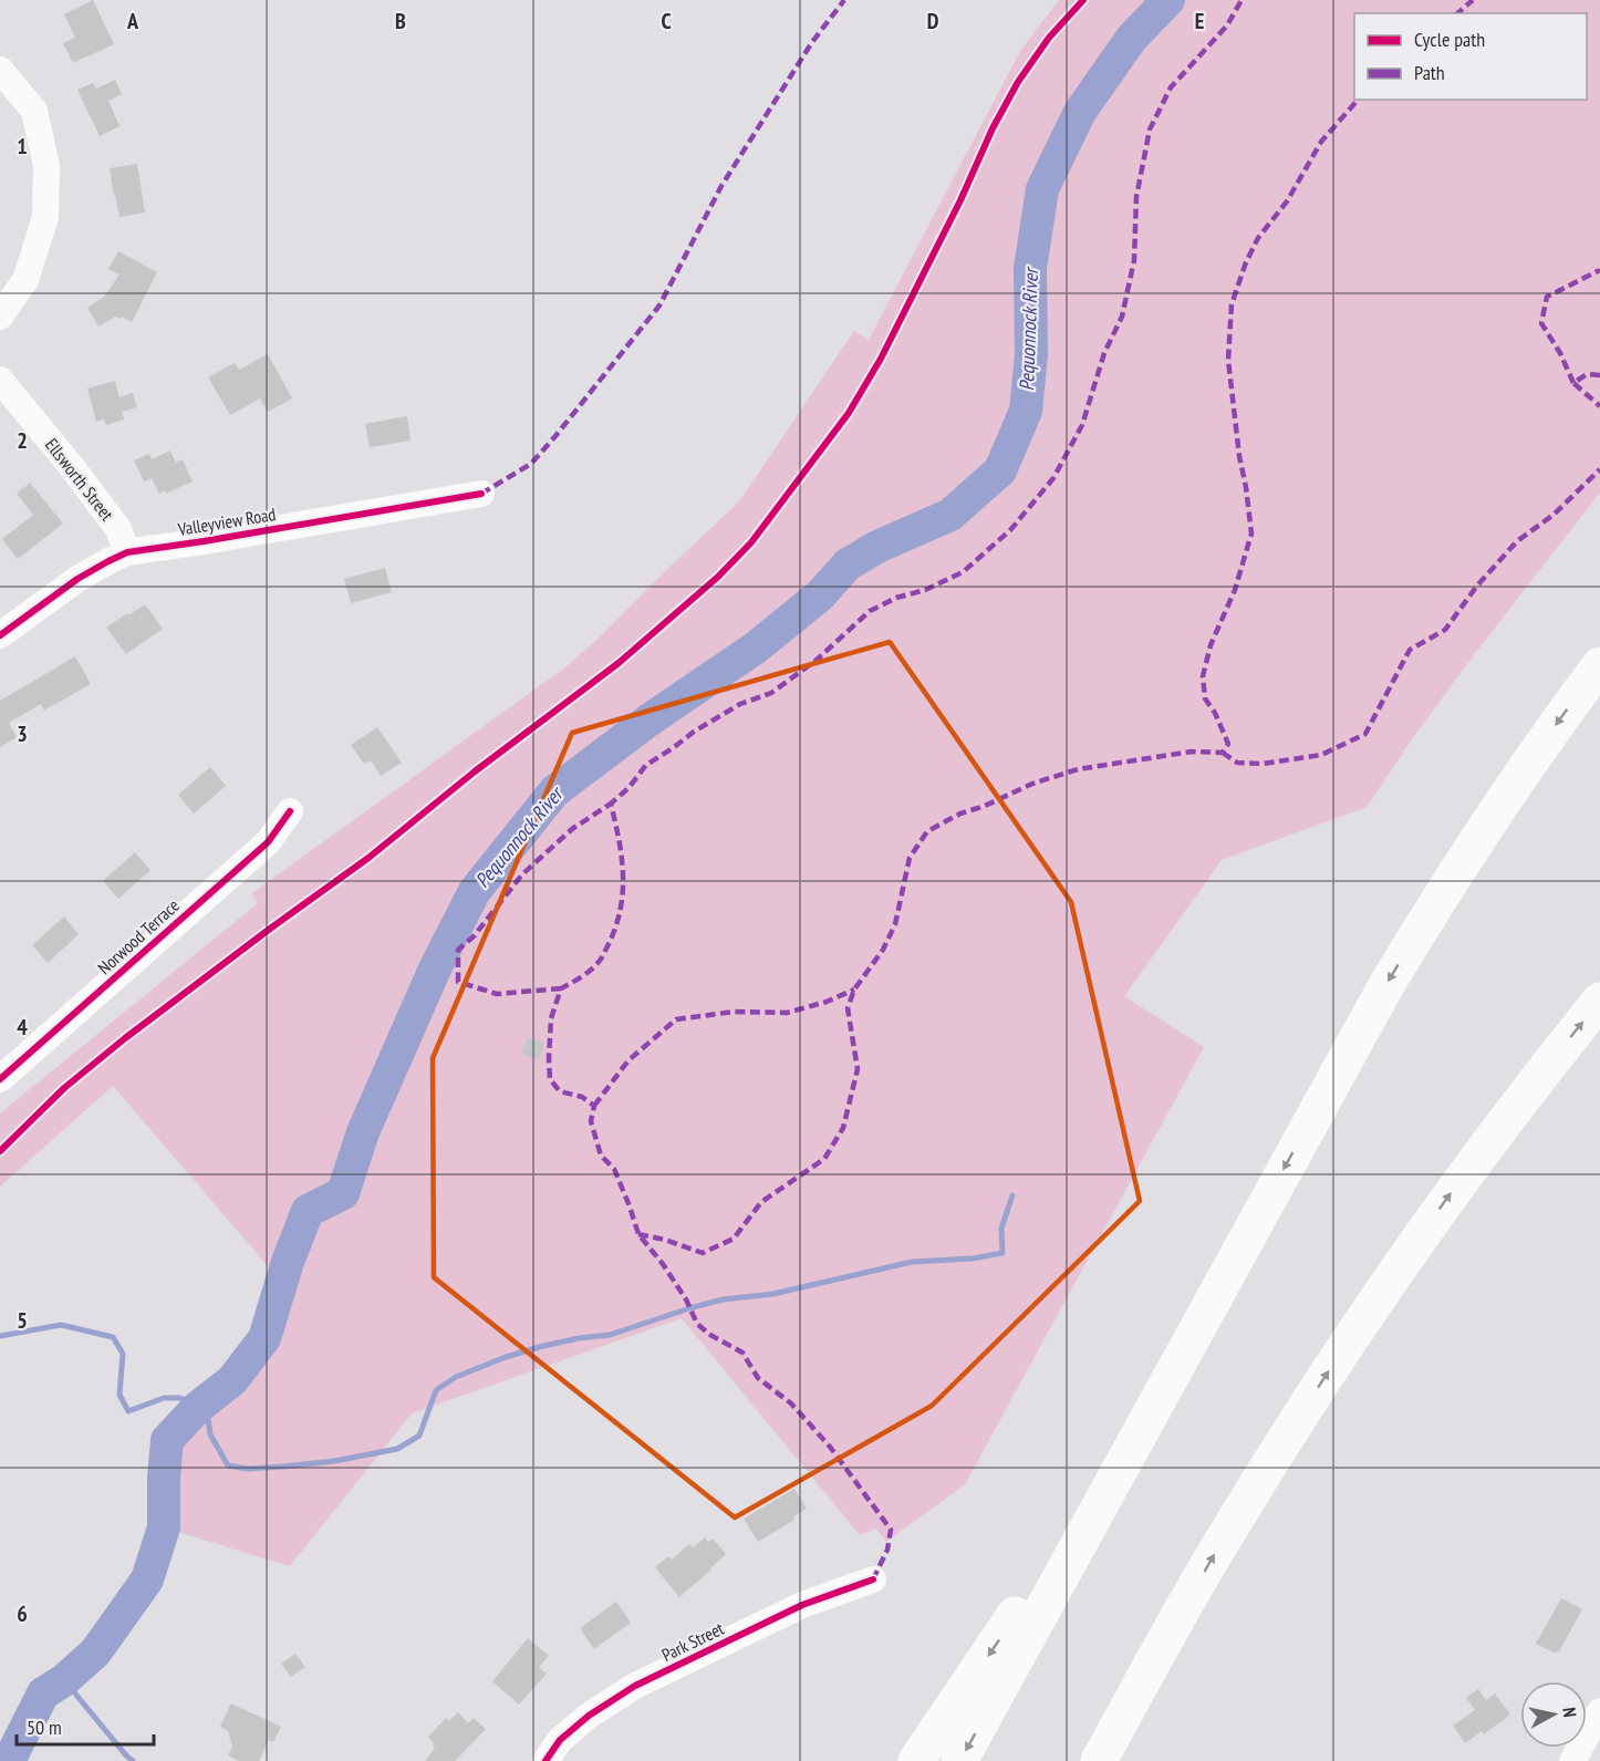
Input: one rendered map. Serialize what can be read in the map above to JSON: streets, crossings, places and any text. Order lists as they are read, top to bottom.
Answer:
{
  "streets": {
    "street": [
      "Ellsworth Street",
      "Valleyview Road",
      "Norwood Terrace",
      "Park Street"
    ]
  },
  "crossings": [
    ["Ellsworth Street", "Valleyview Road"]
  ],
  "water": ["Pequonnock River"],
  "legend": ["Cycle path", "Path"],
  "scale_bar": "50 m",
  "north": "right",
  "grid": {
    "columns": [
      "A",
      "B",
      "C",
      "D",
      "E"
    ],
    "rows": [
      "1",
      "2",
      "3",
      "4",
      "5",
      "6"
    ]
  }
}
